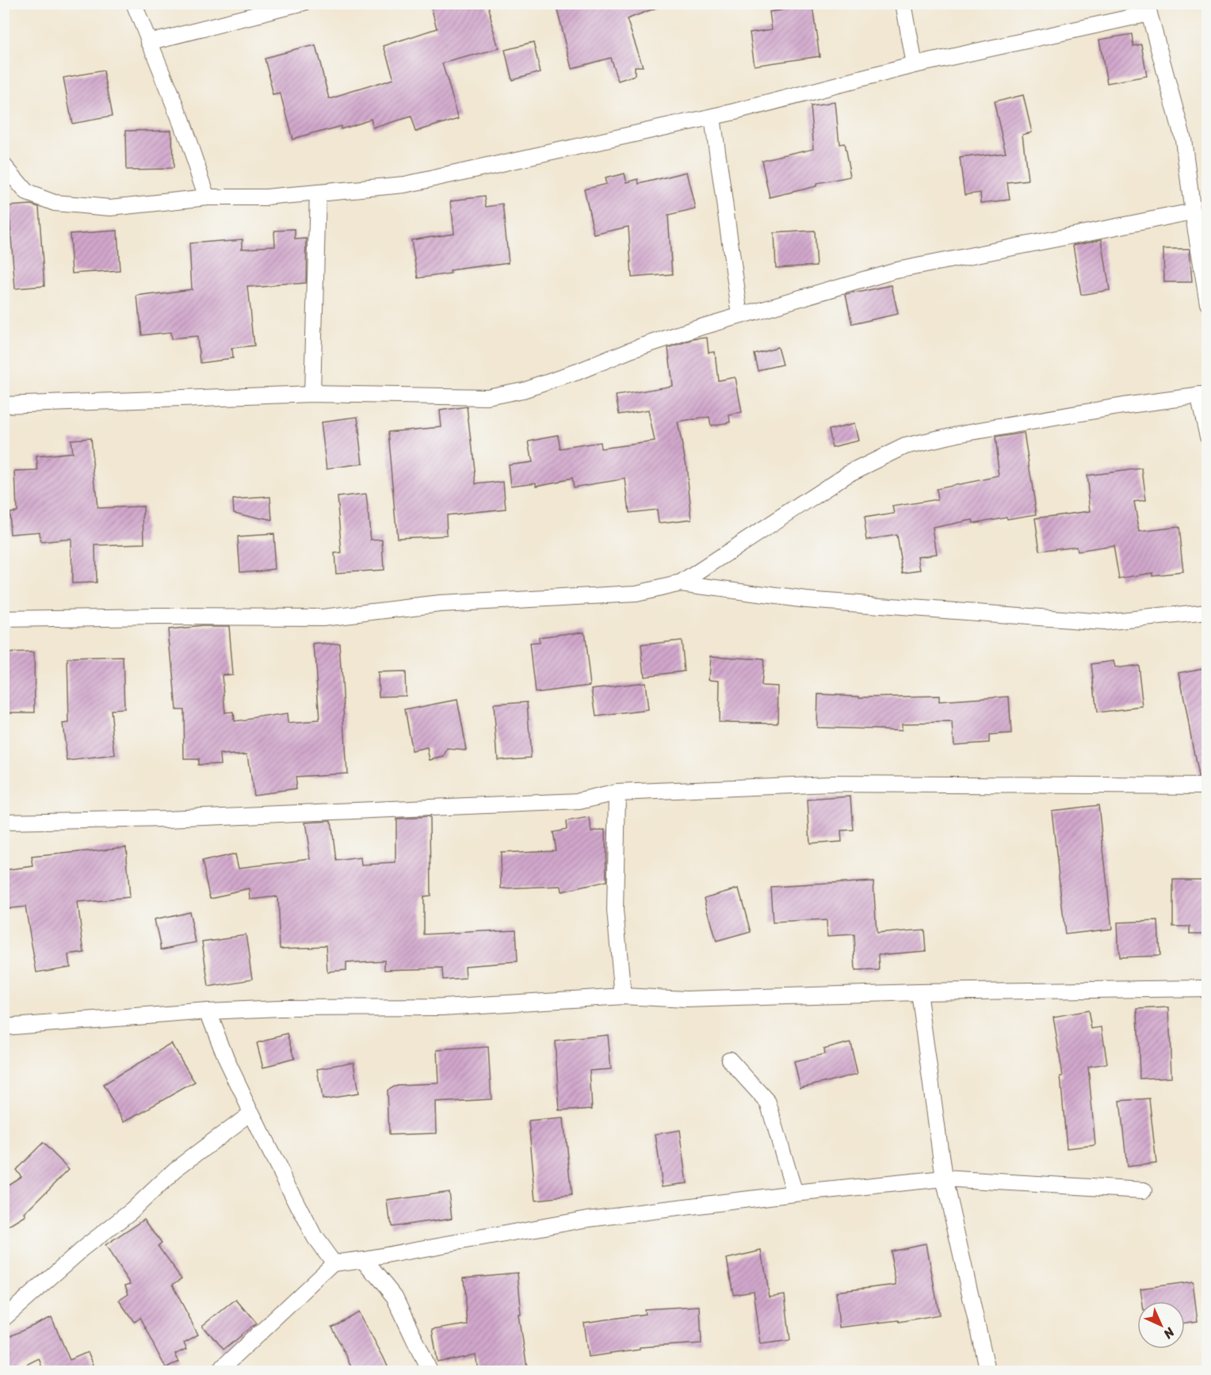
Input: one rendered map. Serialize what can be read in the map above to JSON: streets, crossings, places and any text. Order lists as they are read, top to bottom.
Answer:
{
  "north": "bottom right"
}
